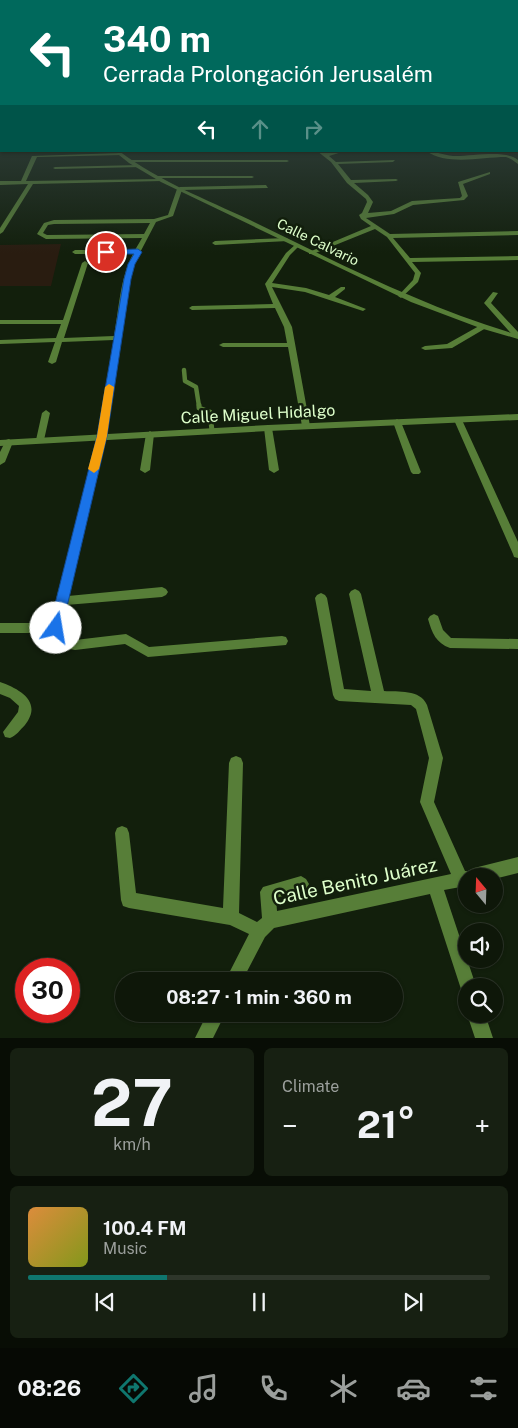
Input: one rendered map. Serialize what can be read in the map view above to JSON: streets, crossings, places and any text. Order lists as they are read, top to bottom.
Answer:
{
  "streets": {
    "street": ["Calle Calvario", "Calle Miguel Hidalgo", "Calle Benito Juárez"]
  },
  "north": "top",
  "page": {
    "turn": ["340 m", "Cerrada Prolongación Jerusalém"],
    "limit": "30",
    "trip": "08:27 · 1 min · 360 m",
    "tile": [
      ["27", "km/h"],
      "Climate"
    ],
    "heat": ["−", "21°", "+"],
    "song": ["100.4 FM", "Music"],
    "tabs": "08:26"
  }
}
